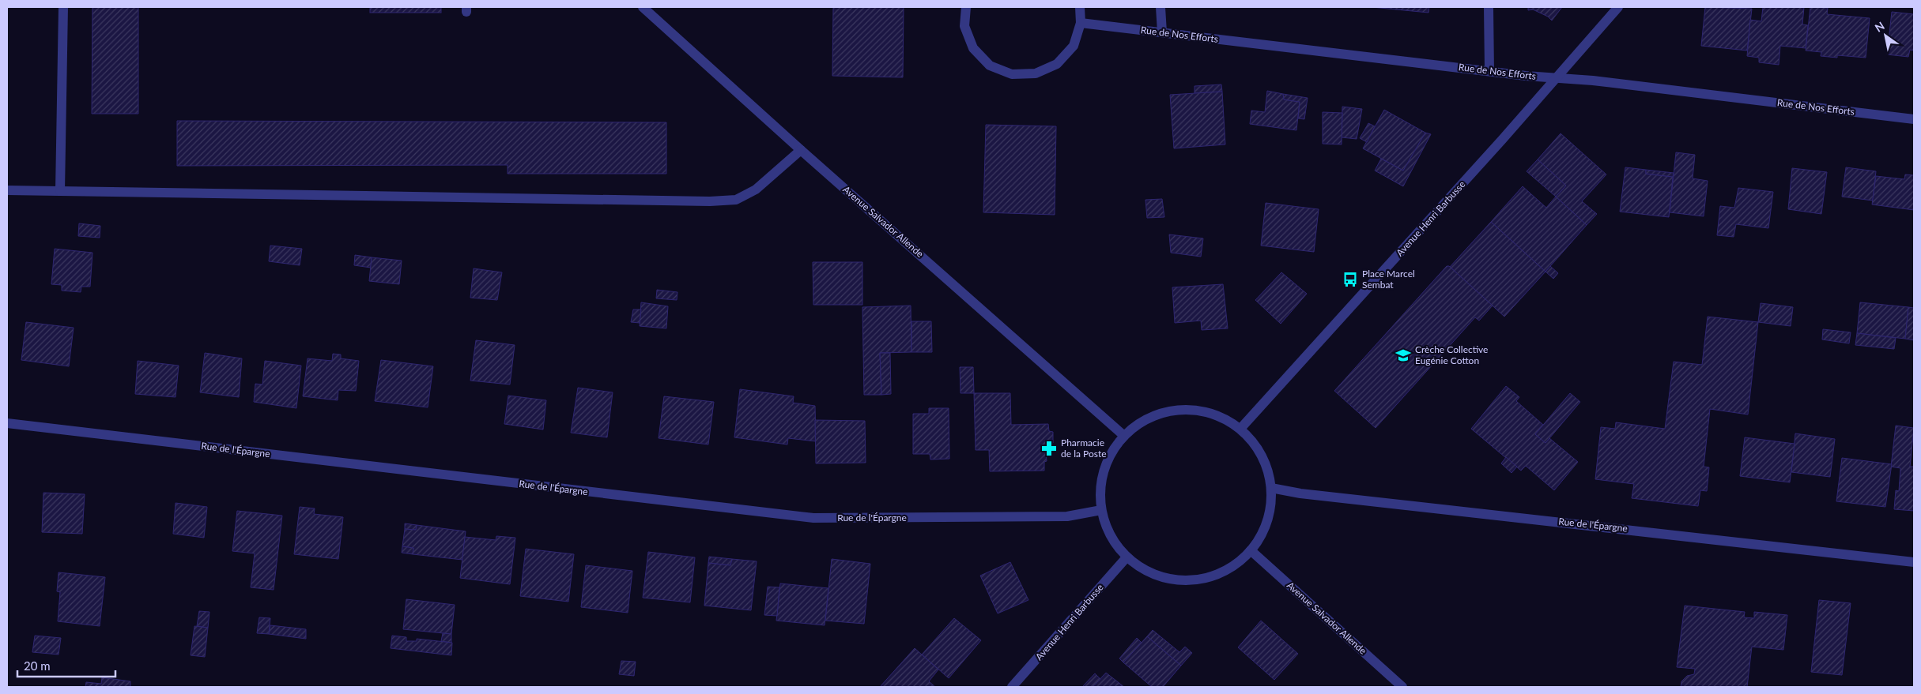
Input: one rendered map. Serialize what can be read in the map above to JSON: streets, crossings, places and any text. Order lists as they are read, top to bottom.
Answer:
{
  "streets": {
    "street": [
      "Rue de Nos Efforts",
      "Avenue Henri Barbusse",
      "Avenue Salvador Allende",
      "Rue de l'Épargne"
    ]
  },
  "crossings": [
    ["Rue de Nos Efforts", "Avenue Henri Barbusse"]
  ],
  "places": {
    "bus stop": ["Place Marcel Sembat"],
    "school or university": ["Crèche Collective Eugénie Cotton"],
    "pharmacy": ["Pharmacie de la Poste"]
  },
  "scale_bar": "20 m",
  "north": "top left"
}
